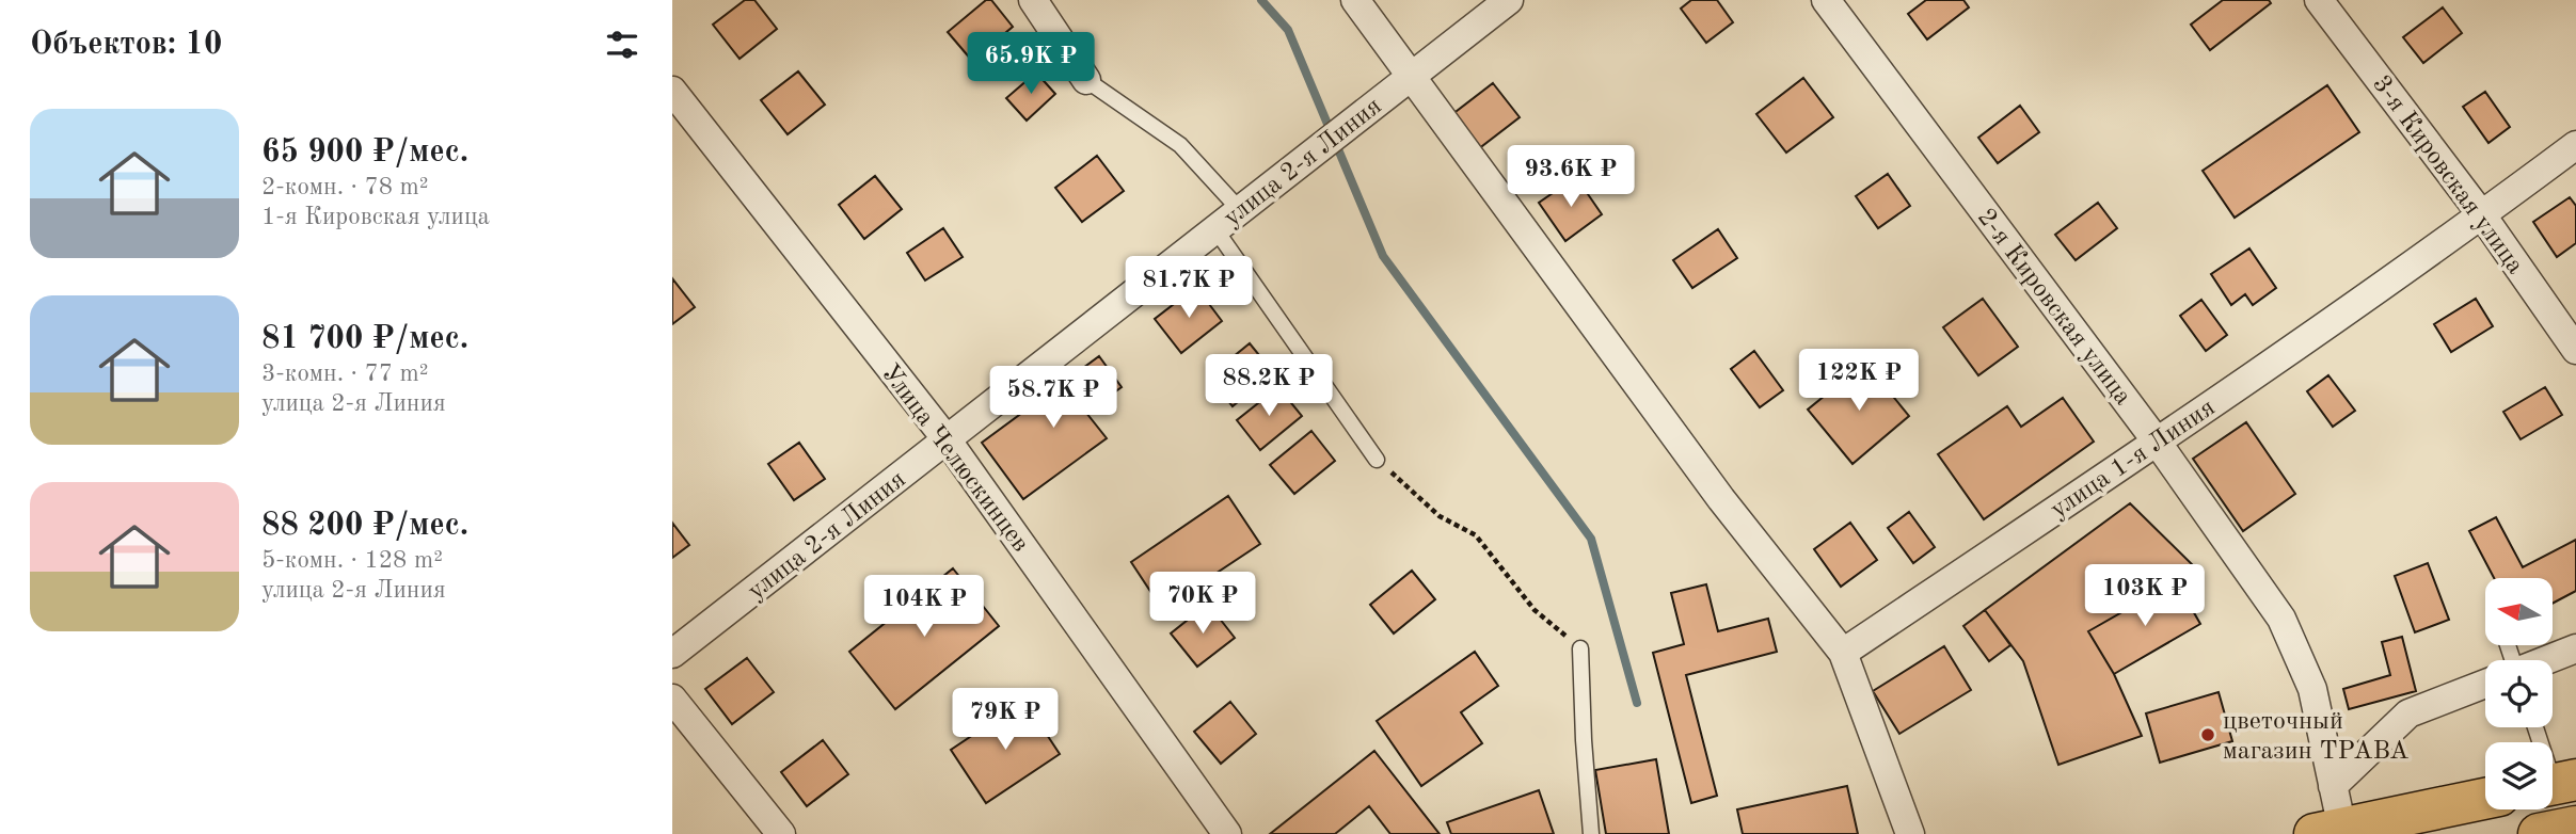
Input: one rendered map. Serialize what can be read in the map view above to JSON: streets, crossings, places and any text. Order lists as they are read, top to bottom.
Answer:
{
  "streets": {
    "street": [
      "улица 2-я Линия",
      "3-я Кировская улица",
      "2-я Кировская улица",
      "Улица Челюскинцев",
      "улица 1-я Линия"
    ]
  },
  "crossings": [
    ["улица 2-я Линия", "Улица Челюскинцев"],
    ["3-я Кировская улица", "улица 1-я Линия"],
    ["2-я Кировская улица", "улица 1-я Линия"]
  ],
  "places": ["цветочный магазин ТРАВА"],
  "north": "left",
  "page": {
    "heading": "Объектов: 10",
    "price": [
      "65.9K ₽",
      "93.6K ₽",
      "81.7K ₽",
      "122K ₽",
      "88.2K ₽",
      "58.7K ₽",
      "103K ₽",
      "70K ₽",
      "104K ₽",
      "79K ₽"
    ],
    "list": [
      {
        "name": "65 900 ₽/мес.",
        "note": "2-комн. · 78 m² · 1-я Кировская улица"
      },
      {
        "name": "81 700 ₽/мес.",
        "note": "3-комн. · 77 m² · улица 2-я Линия"
      },
      {
        "name": "88 200 ₽/мес.",
        "note": "5-комн. · 128 m² · улица 2-я Линия"
      }
    ]
  }
}
